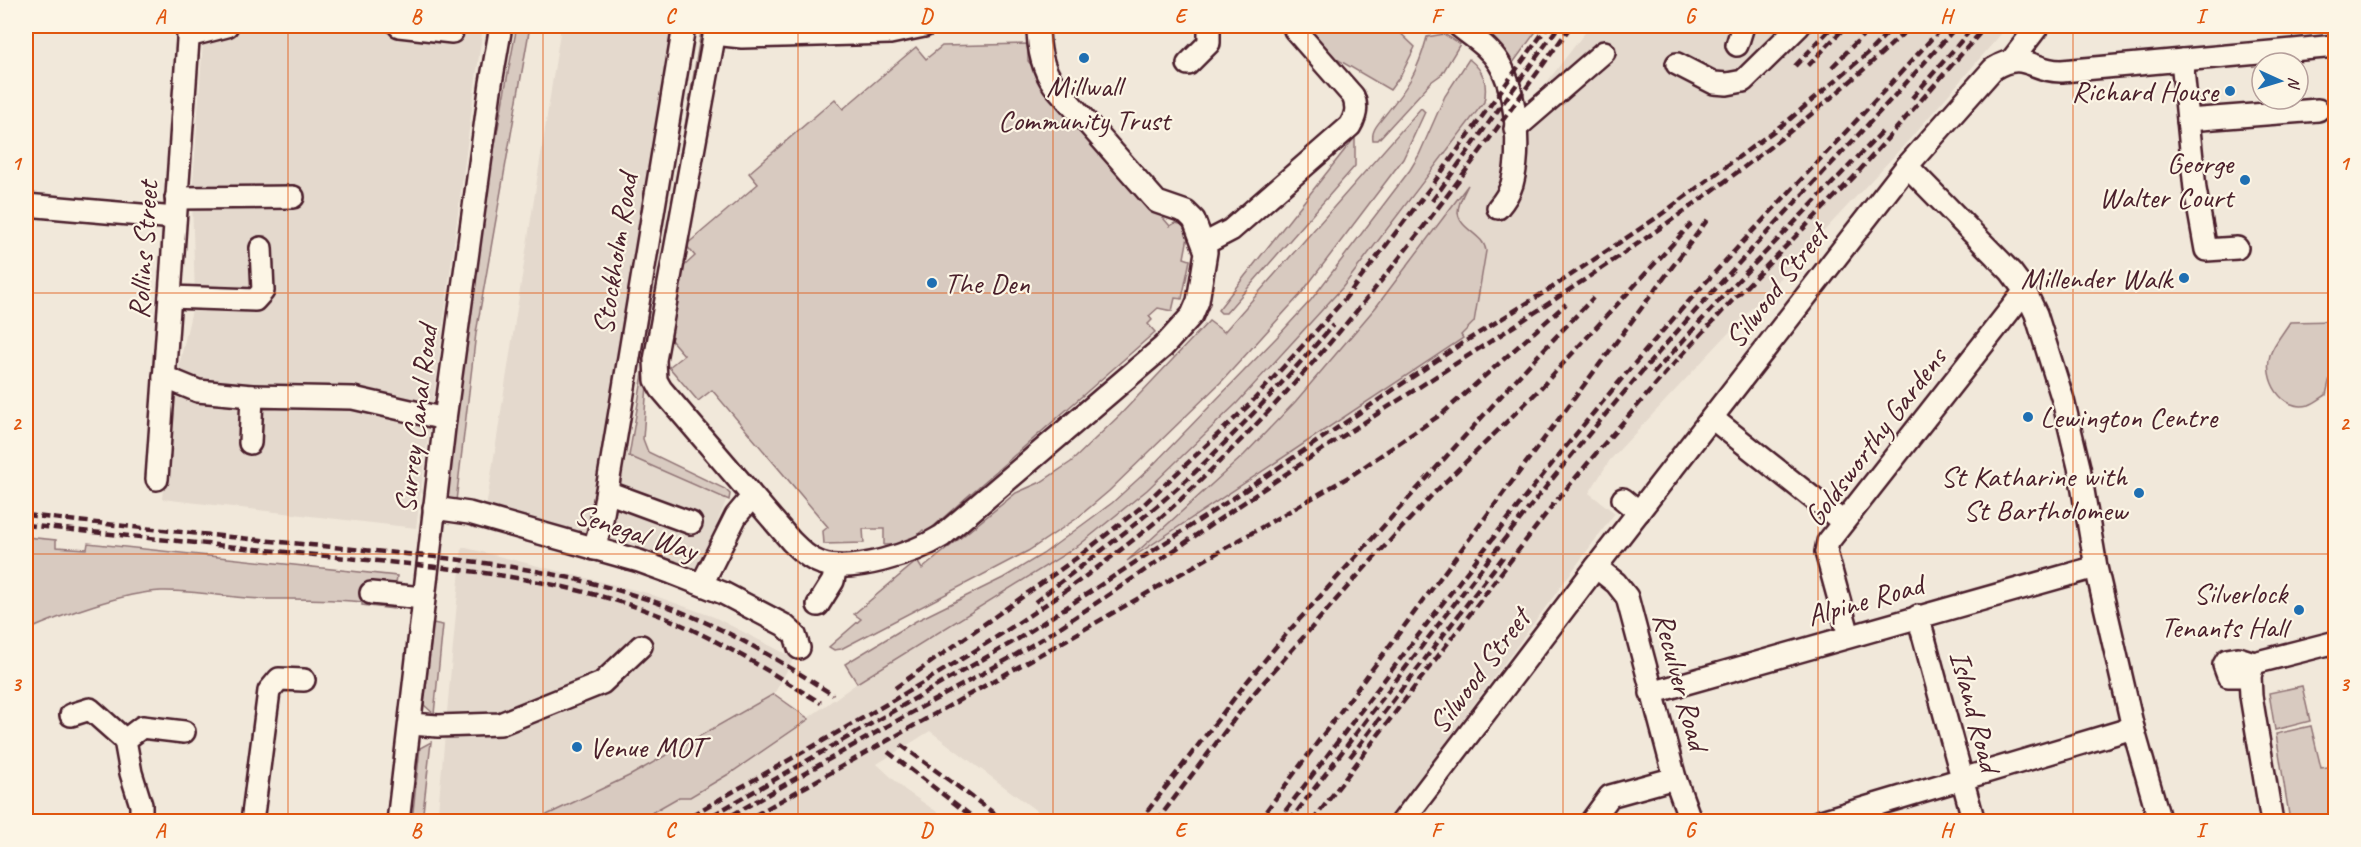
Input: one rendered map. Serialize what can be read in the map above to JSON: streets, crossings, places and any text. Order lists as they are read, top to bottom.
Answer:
{
  "streets": {
    "street": [
      "Rollins Street",
      "Stockholm Road",
      "Silwood Street",
      "Surrey Canal Road",
      "Goldsworthy Gardens",
      "Senegal Way",
      "Alpine Road",
      "Reculver Road",
      "Island Road"
    ]
  },
  "crossings": [
    ["Stockholm Road", "Senegal Way"],
    ["Silwood Street", "Reculver Road"],
    ["Surrey Canal Road", "Senegal Way"],
    ["Goldsworthy Gardens", "Alpine Road"],
    ["Alpine Road", "Reculver Road"],
    ["Alpine Road", "Island Road"]
  ],
  "places": [
    "Millwall Community Trust",
    "Richard House",
    "George Walter Court",
    "Millender Walk",
    "The Den",
    "Lewington Centre",
    "St Katharine with St Bartholomew",
    "Silverlock Tenants Hall",
    "Venue MOT"
  ],
  "north": "right",
  "grid": {
    "columns": [
      "A",
      "B",
      "C",
      "D",
      "E",
      "F",
      "G",
      "H",
      "I"
    ],
    "rows": ["1", "2", "3"]
  }
}
